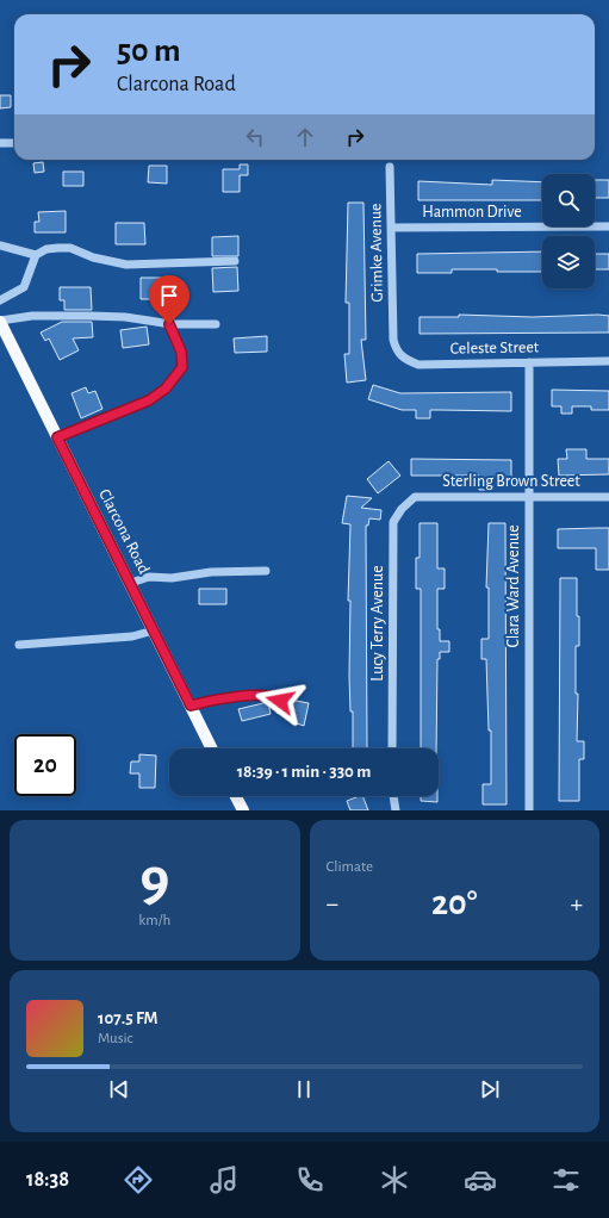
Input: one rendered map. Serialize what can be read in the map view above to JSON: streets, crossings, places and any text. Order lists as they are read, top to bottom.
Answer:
{
  "streets": {
    "main road": ["Clarcona Road"],
    "street": [
      "Hammon Drive",
      "Grimke Avenue",
      "Celeste Street",
      "Sterling Brown Street",
      "Clara Ward Avenue",
      "Lucy Terry Avenue"
    ]
  },
  "crossings": [
    ["Hammon Drive", "Grimke Avenue"],
    ["Grimke Avenue", "Celeste Street"],
    ["Celeste Street", "Clara Ward Avenue"],
    ["Sterling Brown Street", "Clara Ward Avenue"],
    ["Sterling Brown Street", "Lucy Terry Avenue"]
  ],
  "page": {
    "turn": ["50 m", "Clarcona Road"],
    "limit": "20",
    "trip": "18:39 · 1 min · 330 m",
    "tile": [
      ["9", "km/h"],
      "Climate"
    ],
    "heat": ["−", "20°", "+"],
    "song": ["107.5 FM", "Music"],
    "tabs": "18:38"
  }
}
